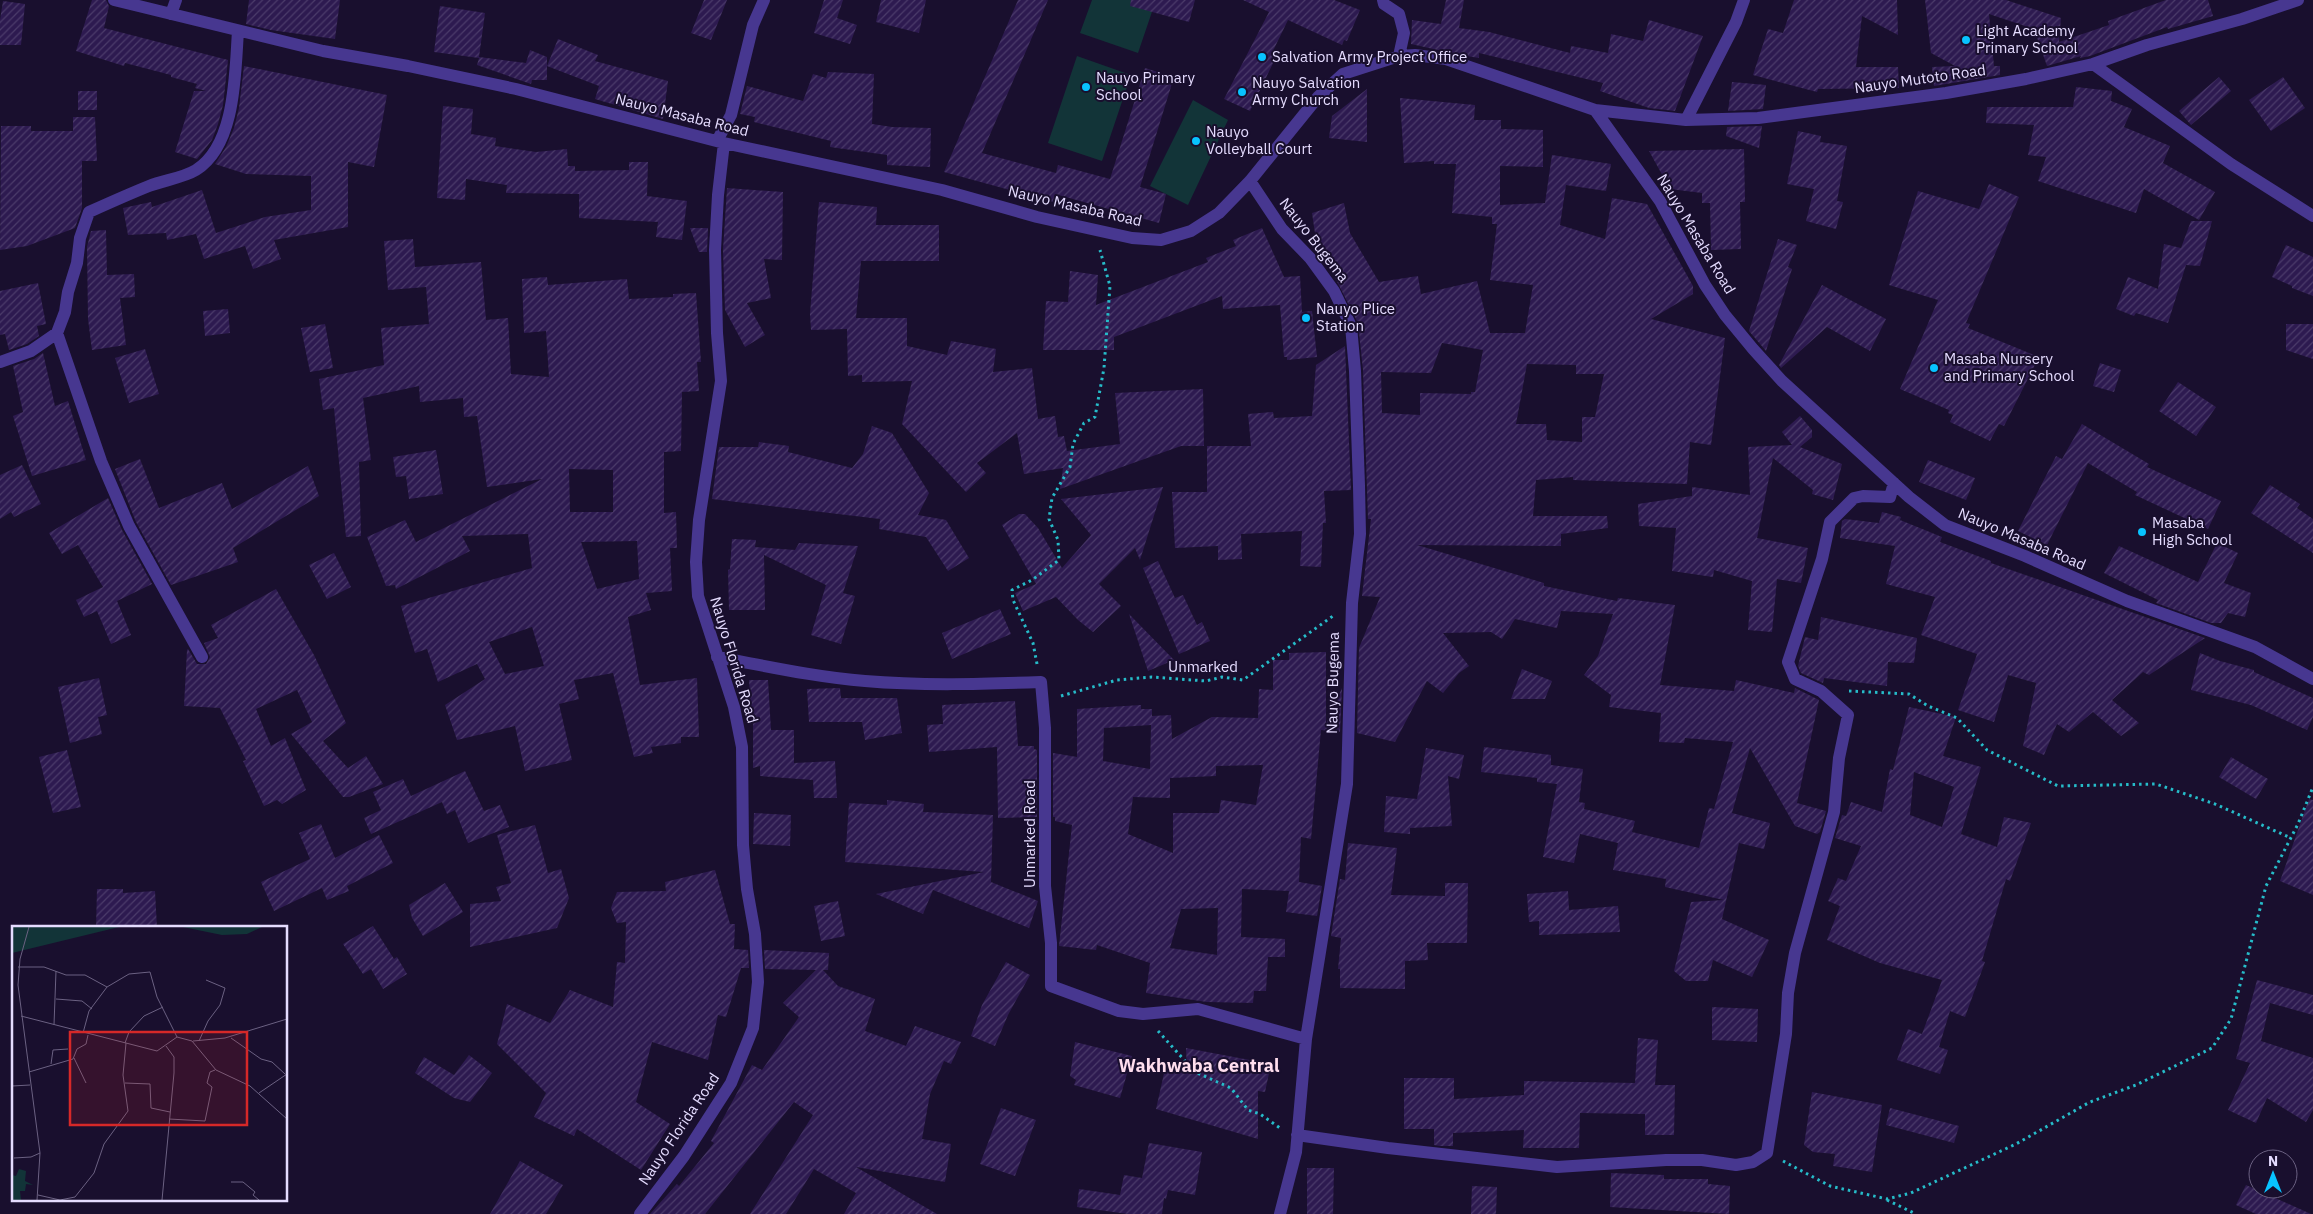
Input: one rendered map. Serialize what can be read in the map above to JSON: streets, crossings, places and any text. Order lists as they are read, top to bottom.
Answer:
{
  "streets": {
    "street": [
      "Nauyo Mutoto Road",
      "Nauyo Masaba Road",
      "Nauyo Bugema",
      "Nauyo Florida Road",
      "Unmarked Road"
    ],
    "path": ["Unmarked"]
  },
  "crossings": [
    ["Nauyo Mutoto Road", "Nauyo Masaba Road"],
    ["Nauyo Masaba Road", "Nauyo Bugema"],
    ["Nauyo Masaba Road", "Nauyo Florida Road"],
    ["Nauyo Bugema", "Unmarked"],
    ["Unmarked", "Unmarked Road"]
  ],
  "districts": ["Wakhwaba Central"],
  "places": [
    "Light Academy Primary School",
    "Salvation Army Project Office",
    "Nauyo Primary School",
    "Nauyo Salvation Army Church",
    "Nauyo Volleyball Court",
    "Nauyo Plice Station",
    "Masaba Nursery and Primary School",
    "Masaba High School"
  ],
  "north": "top"
}
